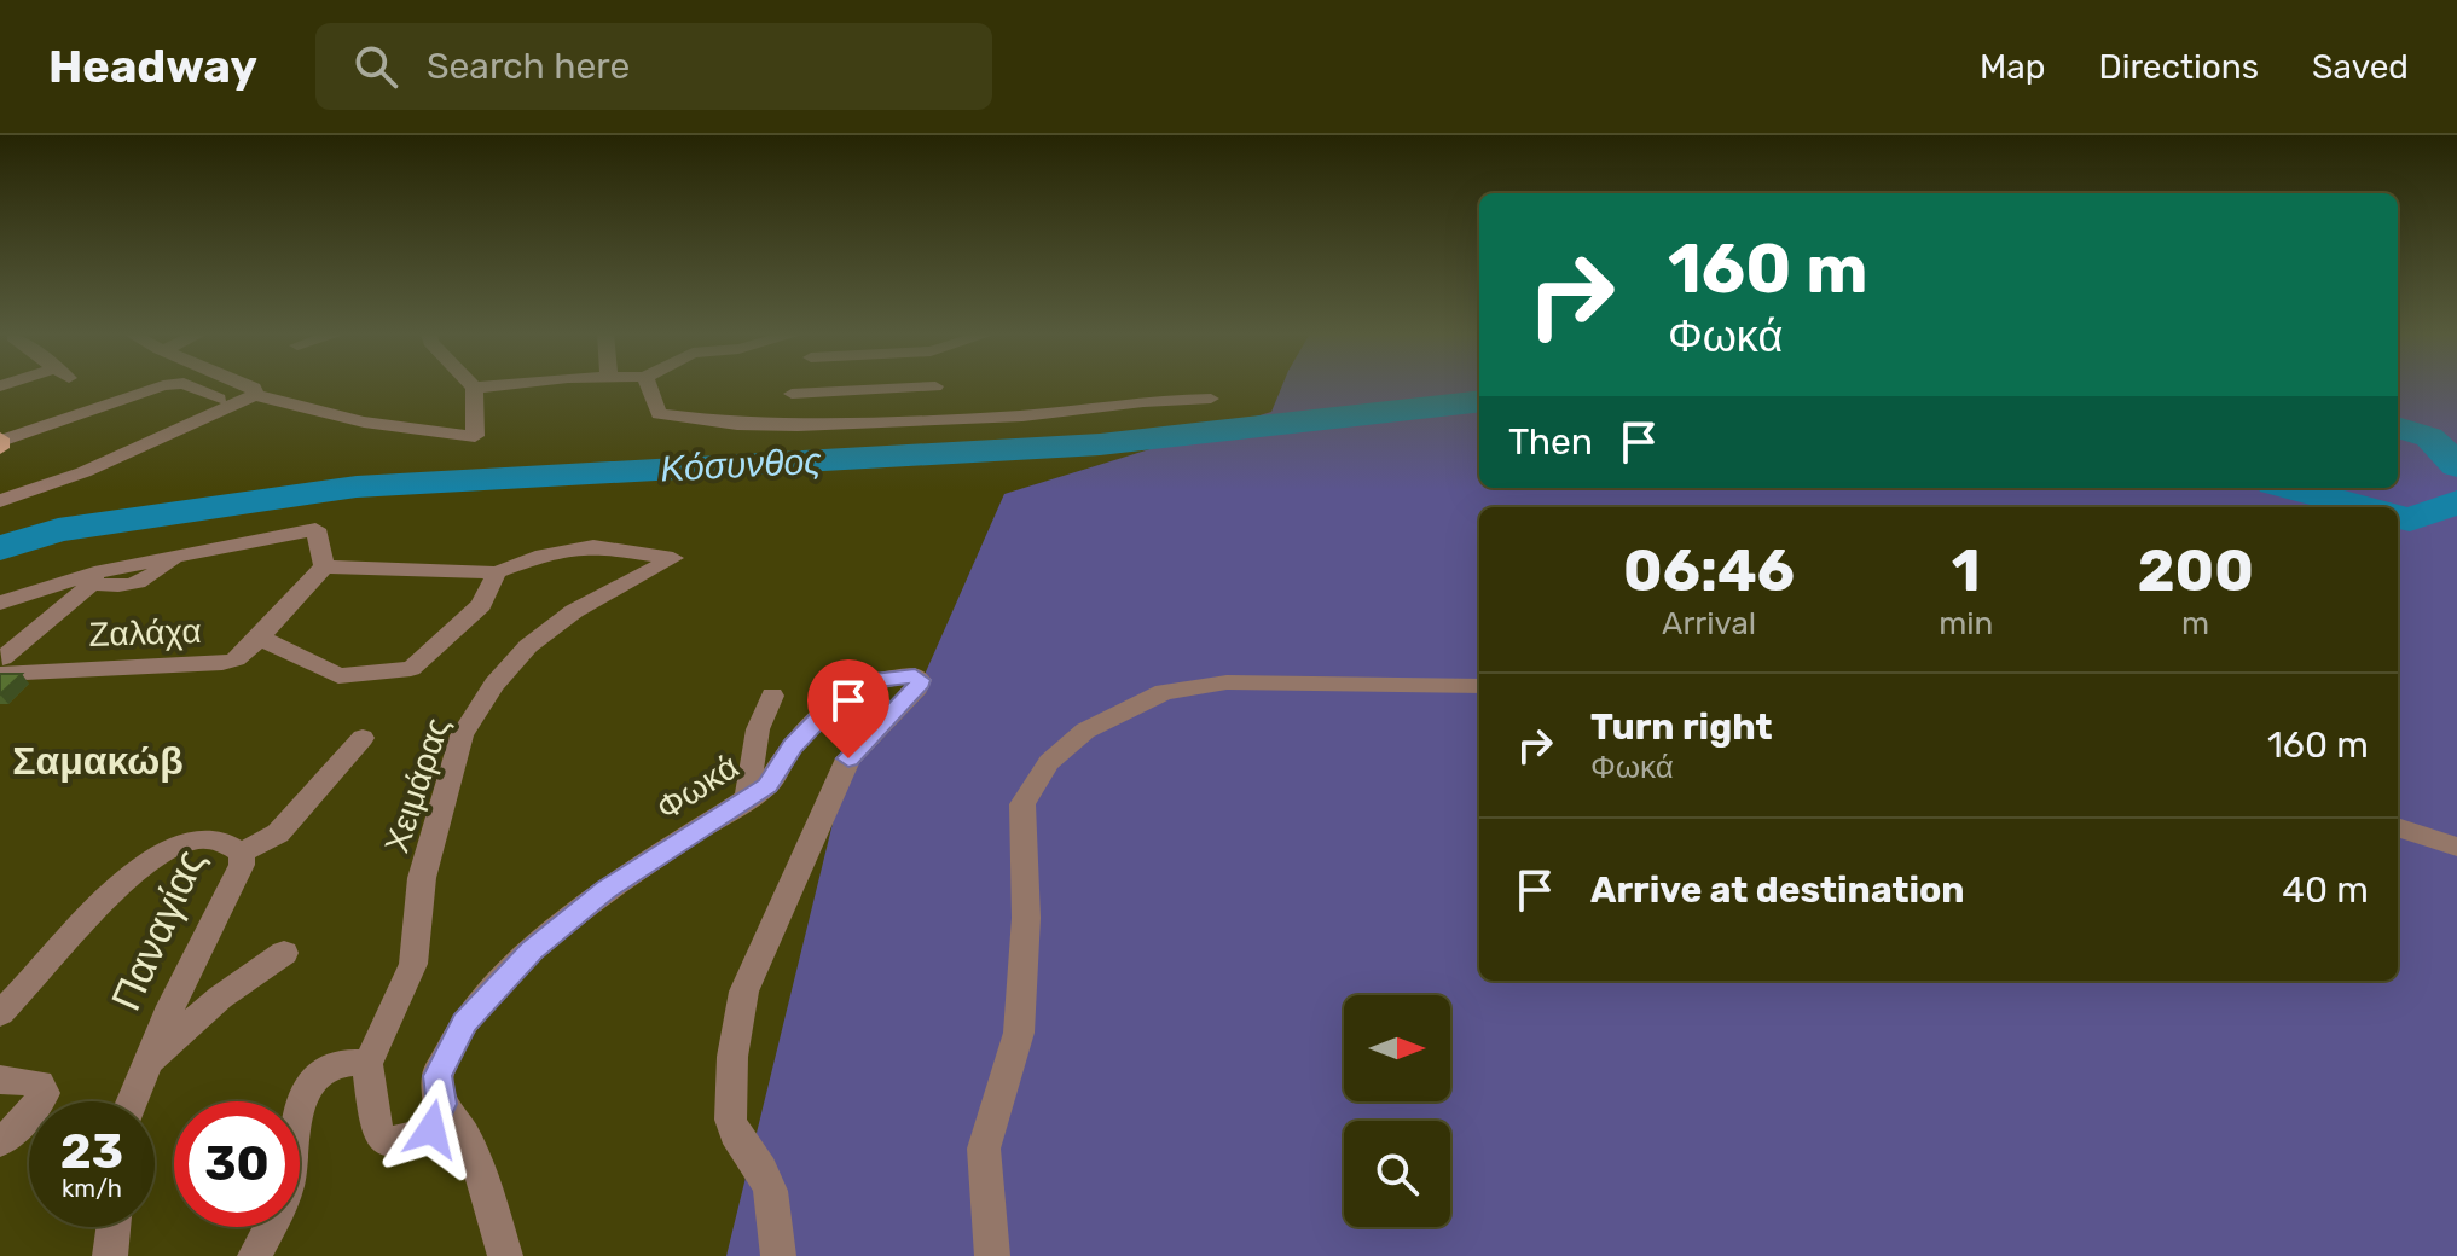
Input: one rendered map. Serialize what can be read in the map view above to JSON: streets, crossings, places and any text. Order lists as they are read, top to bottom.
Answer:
{
  "streets": {
    "street": [
      "Ζαλάχα",
      "Χειμάρας",
      "Φωκά",
      "Παναγίας"
    ]
  },
  "districts": ["Σαμακώβ"],
  "water": ["Κόσυνθος"],
  "north": "right",
  "page": {
    "header": "Headway",
    "search": "Search here",
    "nav": ["Map", "Directions", "Saved"],
    "turn": ["160 m", "Φωκά"],
    "then": "Then",
    "eta": [
      "06:46",
      "Arrival",
      "1",
      "min",
      "200",
      "m"
    ],
    "list": [
      {
        "name": "Turn right",
        "note": "Φωκά",
        "value": "160 m"
      },
      {
        "name": "Arrive at destination",
        "value": "40 m"
      }
    ],
    "speed": "23 km/h",
    "limit": "30"
  }
}
